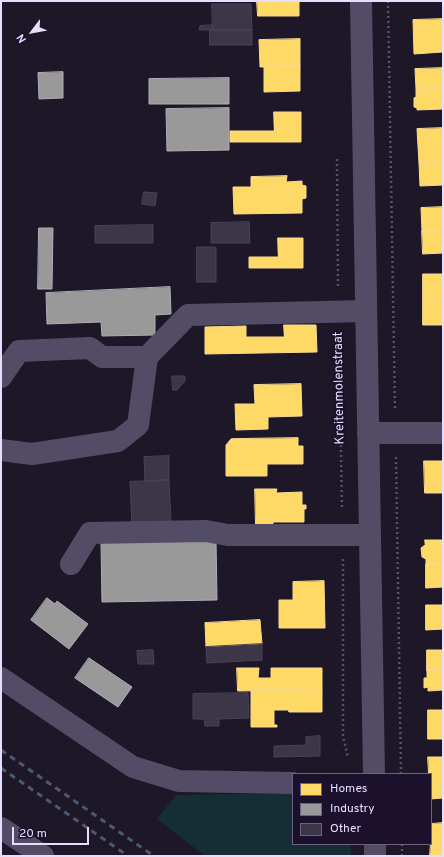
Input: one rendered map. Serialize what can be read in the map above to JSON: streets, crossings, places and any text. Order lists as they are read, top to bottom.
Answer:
{
  "streets": {
    "path": ["Kreitenmolenstraat"]
  },
  "legend": ["Homes", "Industry", "Other"],
  "scale_bar": "20 m",
  "north": "bottom left"
}
